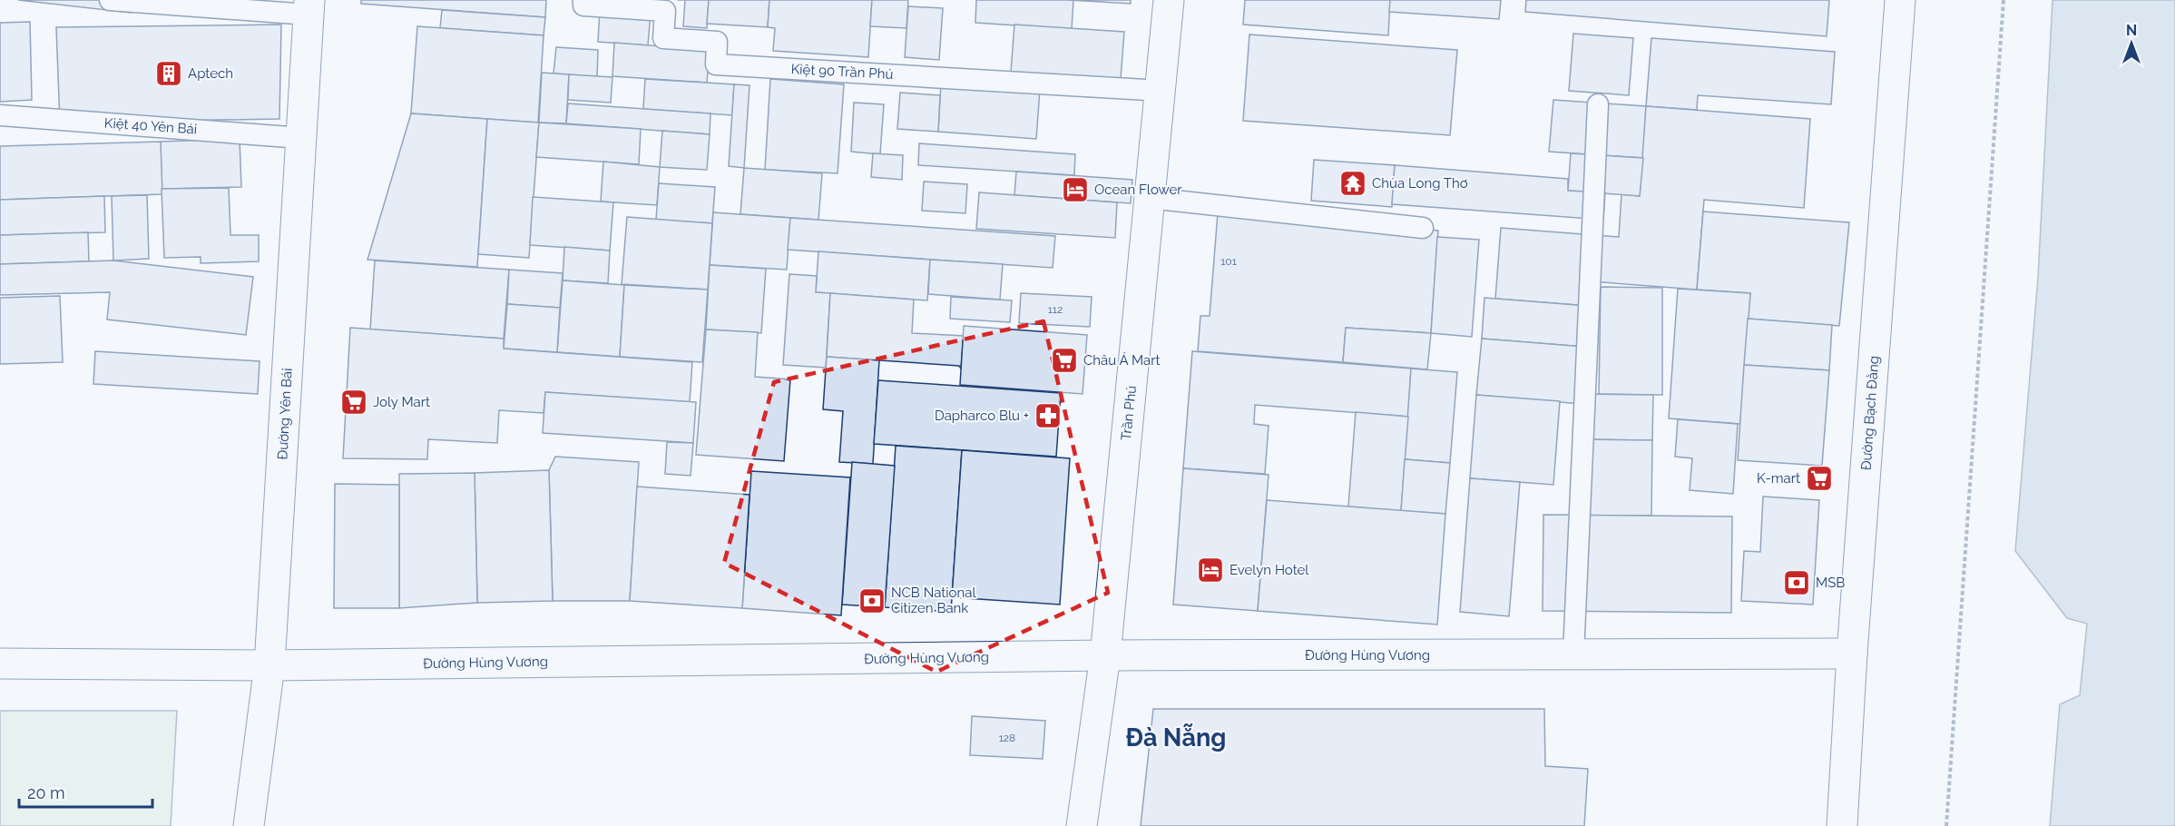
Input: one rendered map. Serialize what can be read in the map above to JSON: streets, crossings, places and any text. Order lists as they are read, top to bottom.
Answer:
{
  "streets": {
    "street": [
      "Trần Phú",
      "Đường Bạch Đằng",
      "Đường Yên Bái",
      "Đường Hùng Vương"
    ],
    "lane": ["Kiệt 90 Trần Phú", "Kiệt 40 Yên Bái"]
  },
  "crossings": [
    ["Kiệt 90 Trần Phú", "Trần Phú"],
    ["Kiệt 40 Yên Bái", "Đường Yên Bái"],
    ["Trần Phú", "Đường Hùng Vương"],
    ["Đường Bạch Đằng", "Đường Hùng Vương"],
    ["Đường Yên Bái", "Đường Hùng Vương"]
  ],
  "districts": ["Đà Nẵng"],
  "places": {
    "building": ["Aptech"],
    "temple": ["Chùa Long Thơ"],
    "hotel": ["Ocean Flower", "Evelyn Hotel"],
    "supermarket": ["Châu Á Mart", "Joly Mart", "K-mart"],
    "pharmacy": ["Dapharco Blu +"],
    "bank": ["MSB", "NCB National Citizen Bank"]
  },
  "house_numbers": ["101", "112", "128"],
  "scale_bar": "20 m",
  "north": "top"
}
